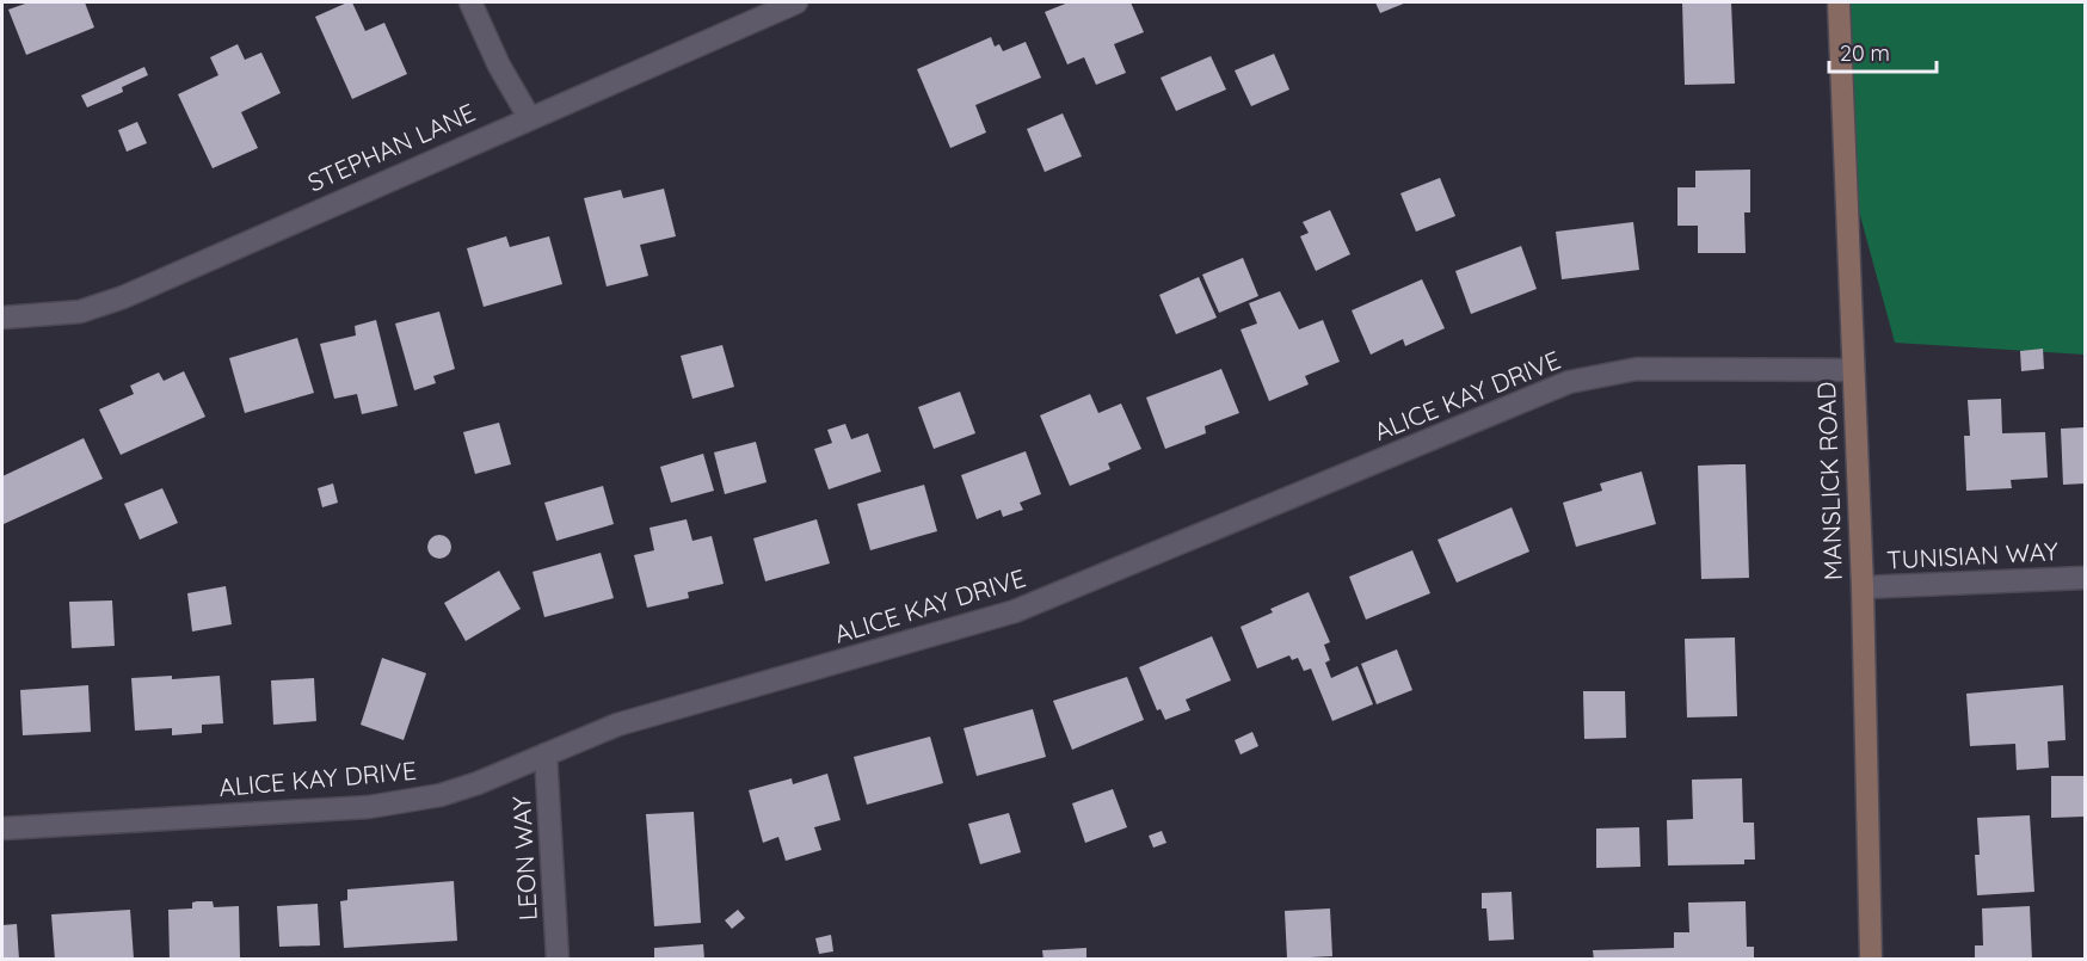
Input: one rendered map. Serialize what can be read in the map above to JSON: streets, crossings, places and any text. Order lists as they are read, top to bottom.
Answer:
{
  "streets": {
    "main road": ["MANSLICK ROAD"],
    "street": [
      "STEPHAN LANE",
      "ALICE KAY DRIVE",
      "TUNISIAN WAY",
      "LEON WAY"
    ]
  },
  "crossings": [
    ["ALICE KAY DRIVE", "MANSLICK ROAD"],
    ["ALICE KAY DRIVE", "LEON WAY"],
    ["MANSLICK ROAD", "TUNISIAN WAY"]
  ],
  "scale_bar": "20 m"
}
